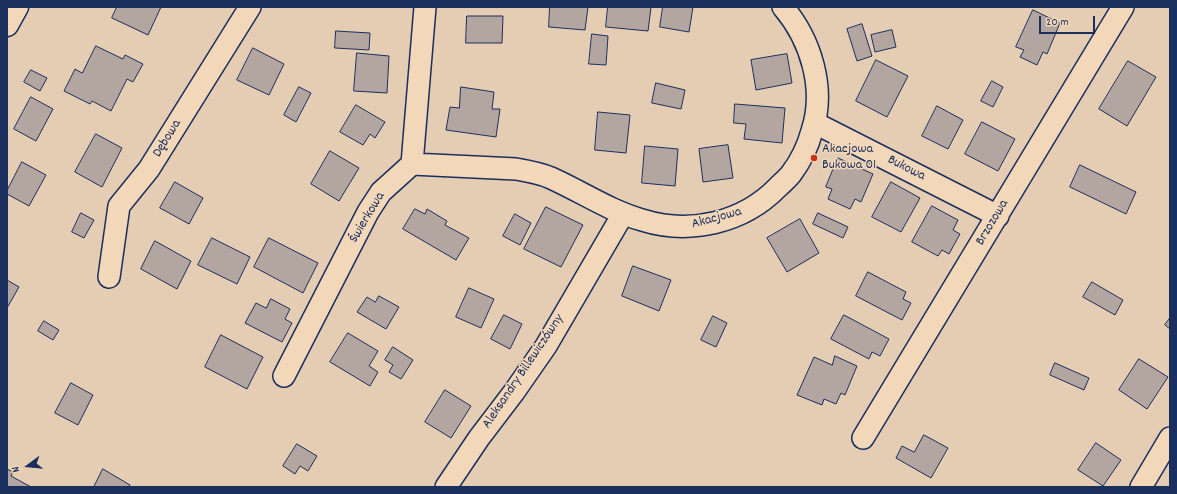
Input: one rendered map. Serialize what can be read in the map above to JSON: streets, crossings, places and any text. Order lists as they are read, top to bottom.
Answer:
{
  "streets": {
    "street": [
      "Dębowa",
      "Bukowa",
      "Świerkowa",
      "Akacjowa",
      "Brzozowa",
      "Aleksandry Billewiczówny"
    ]
  },
  "crossings": [
    ["Bukowa", "Akacjowa"],
    ["Bukowa", "Brzozowa"],
    ["Świerkowa", "Akacjowa"],
    ["Akacjowa", "Aleksandry Billewiczówny"]
  ],
  "places": ["Akacjowa Bukowa 01"],
  "scale_bar": "20 m",
  "north": "left"
}
